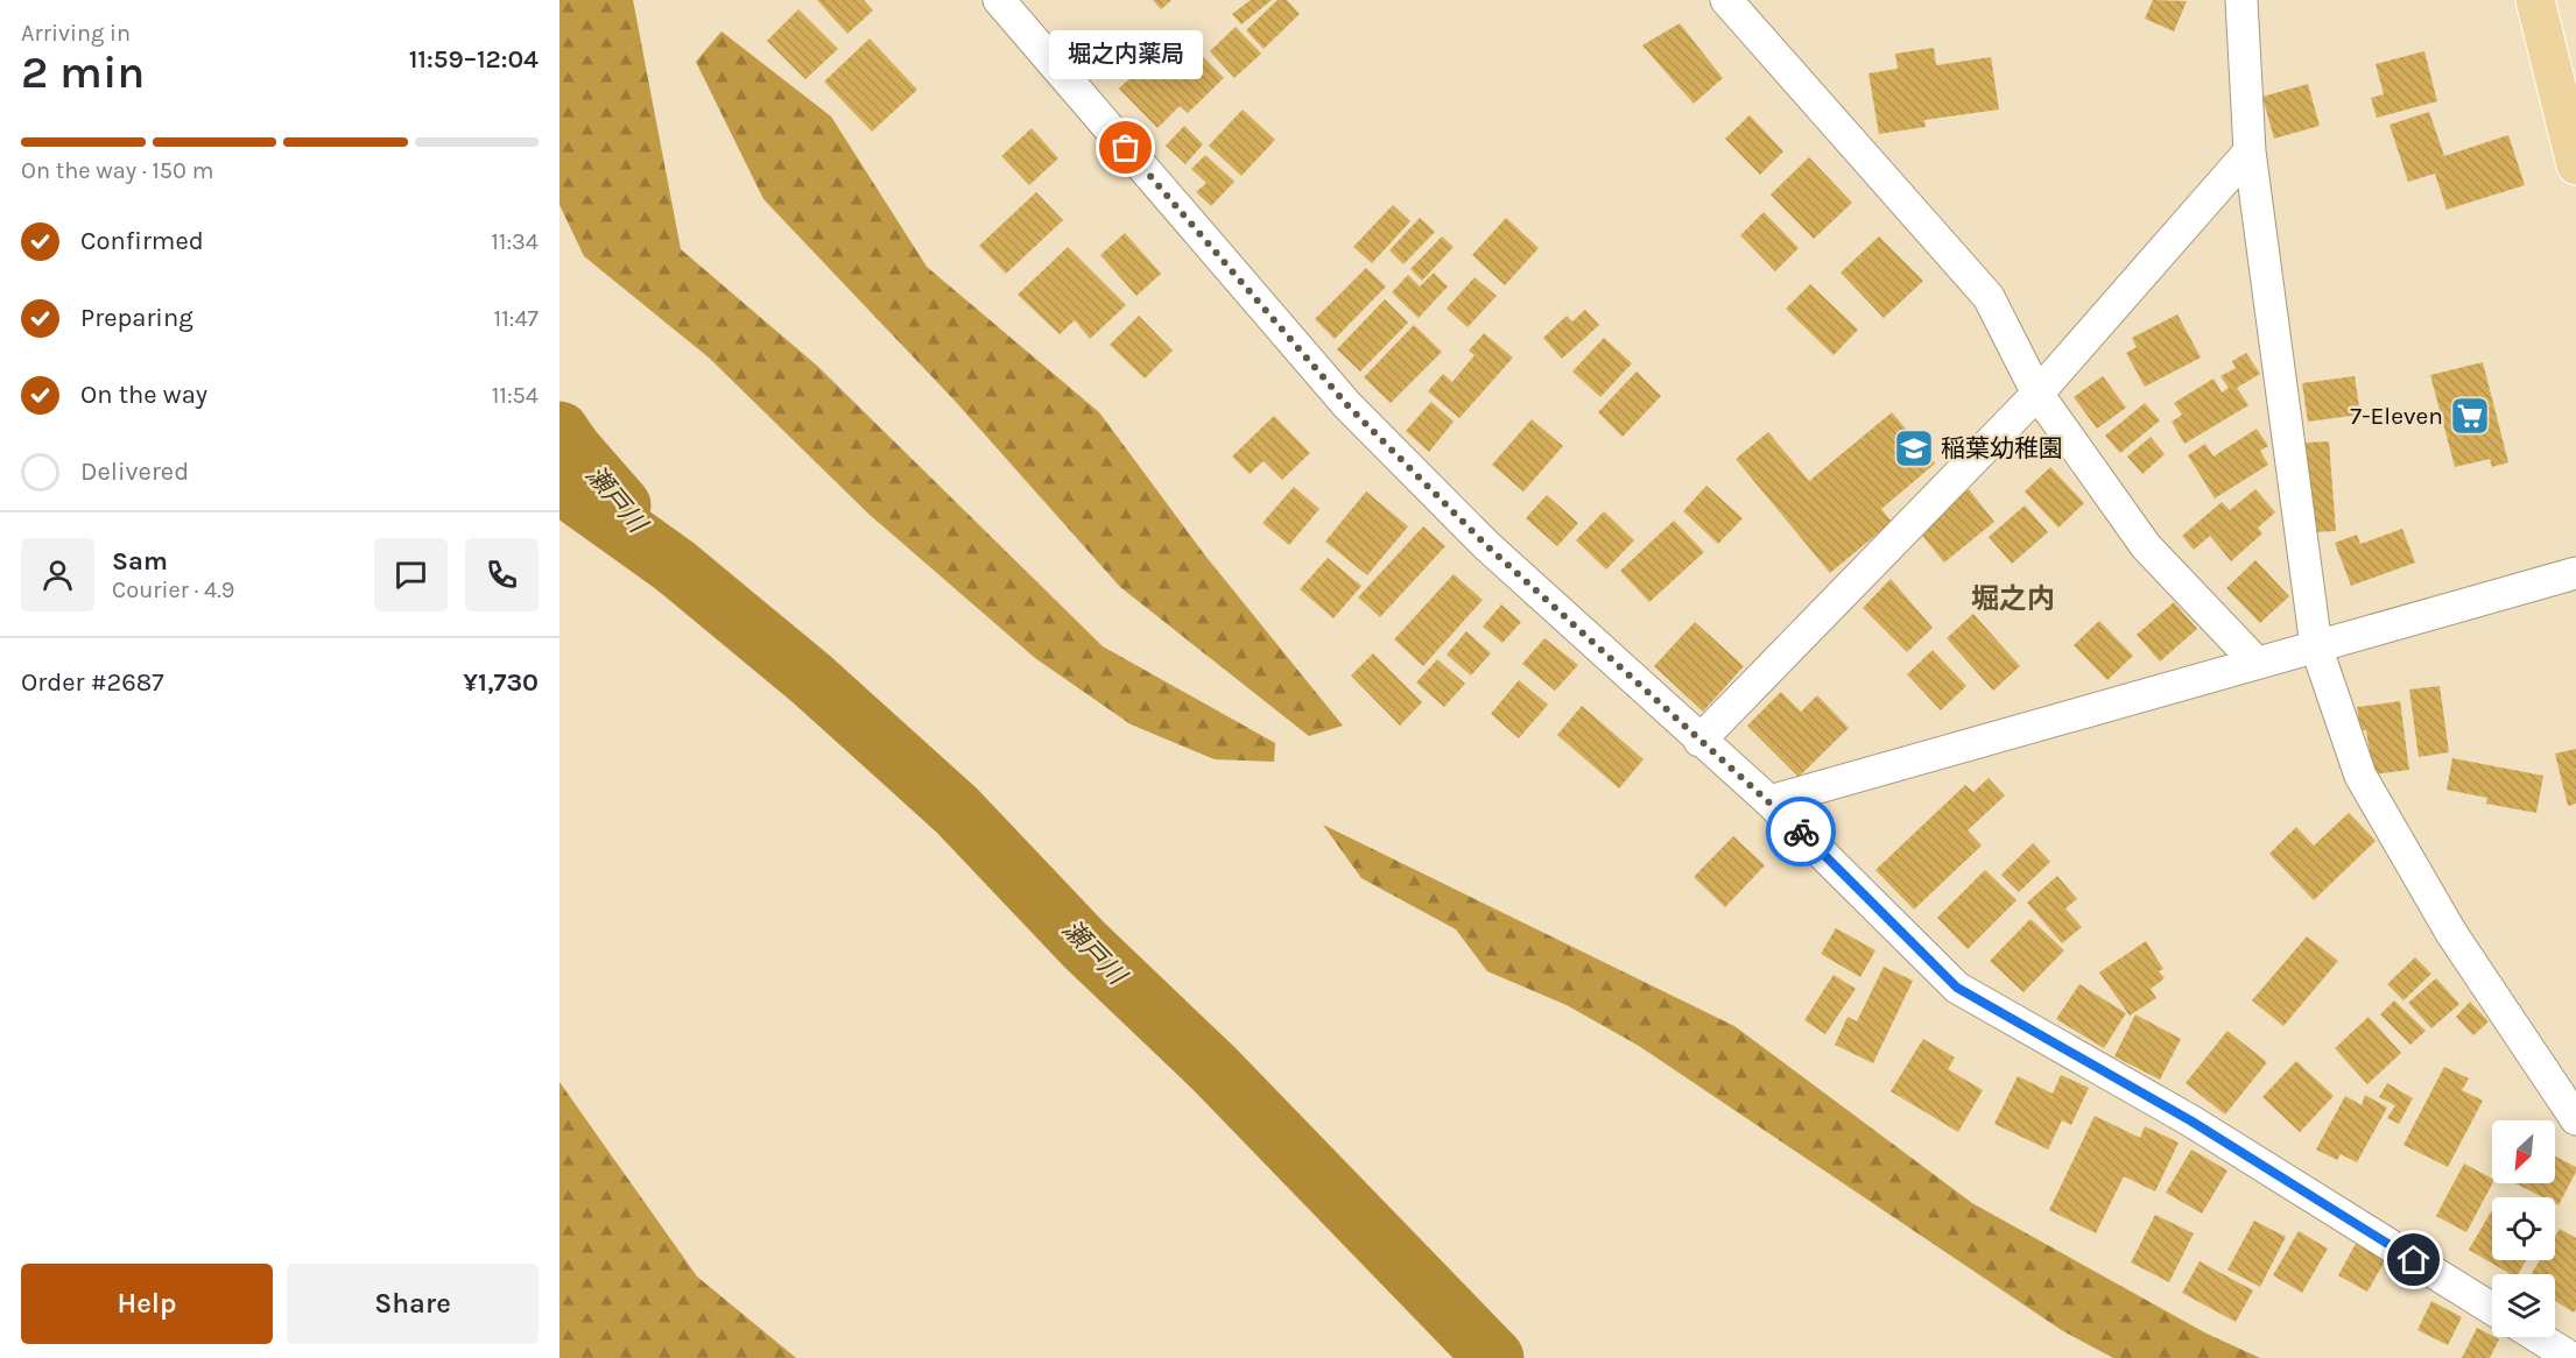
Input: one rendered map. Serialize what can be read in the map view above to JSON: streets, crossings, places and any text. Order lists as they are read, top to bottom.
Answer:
{
  "districts": ["堀之内"],
  "water": ["瀬戸川"],
  "places": {
    "other": ["堀之内薬局"],
    "supermarket": ["7-Eleven"],
    "school or university": ["稲葉幼稚園"]
  },
  "north": "bottom left",
  "page": {
    "heading": ["2 min", "Arriving in", "11:59–12:04"],
    "panel": [
      "Sam",
      "Courier · 4.9",
      "Order #2687",
      "¥1,730"
    ],
    "bubble": "堀之内薬局",
    "bar": "On the way · 150 m",
    "list": [
      ["Confirmed", "11:34"],
      ["Preparing", "11:47"],
      ["On the way", "11:54"],
      "Delivered"
    ],
    "buttons": ["Help", "Share"]
  }
}
